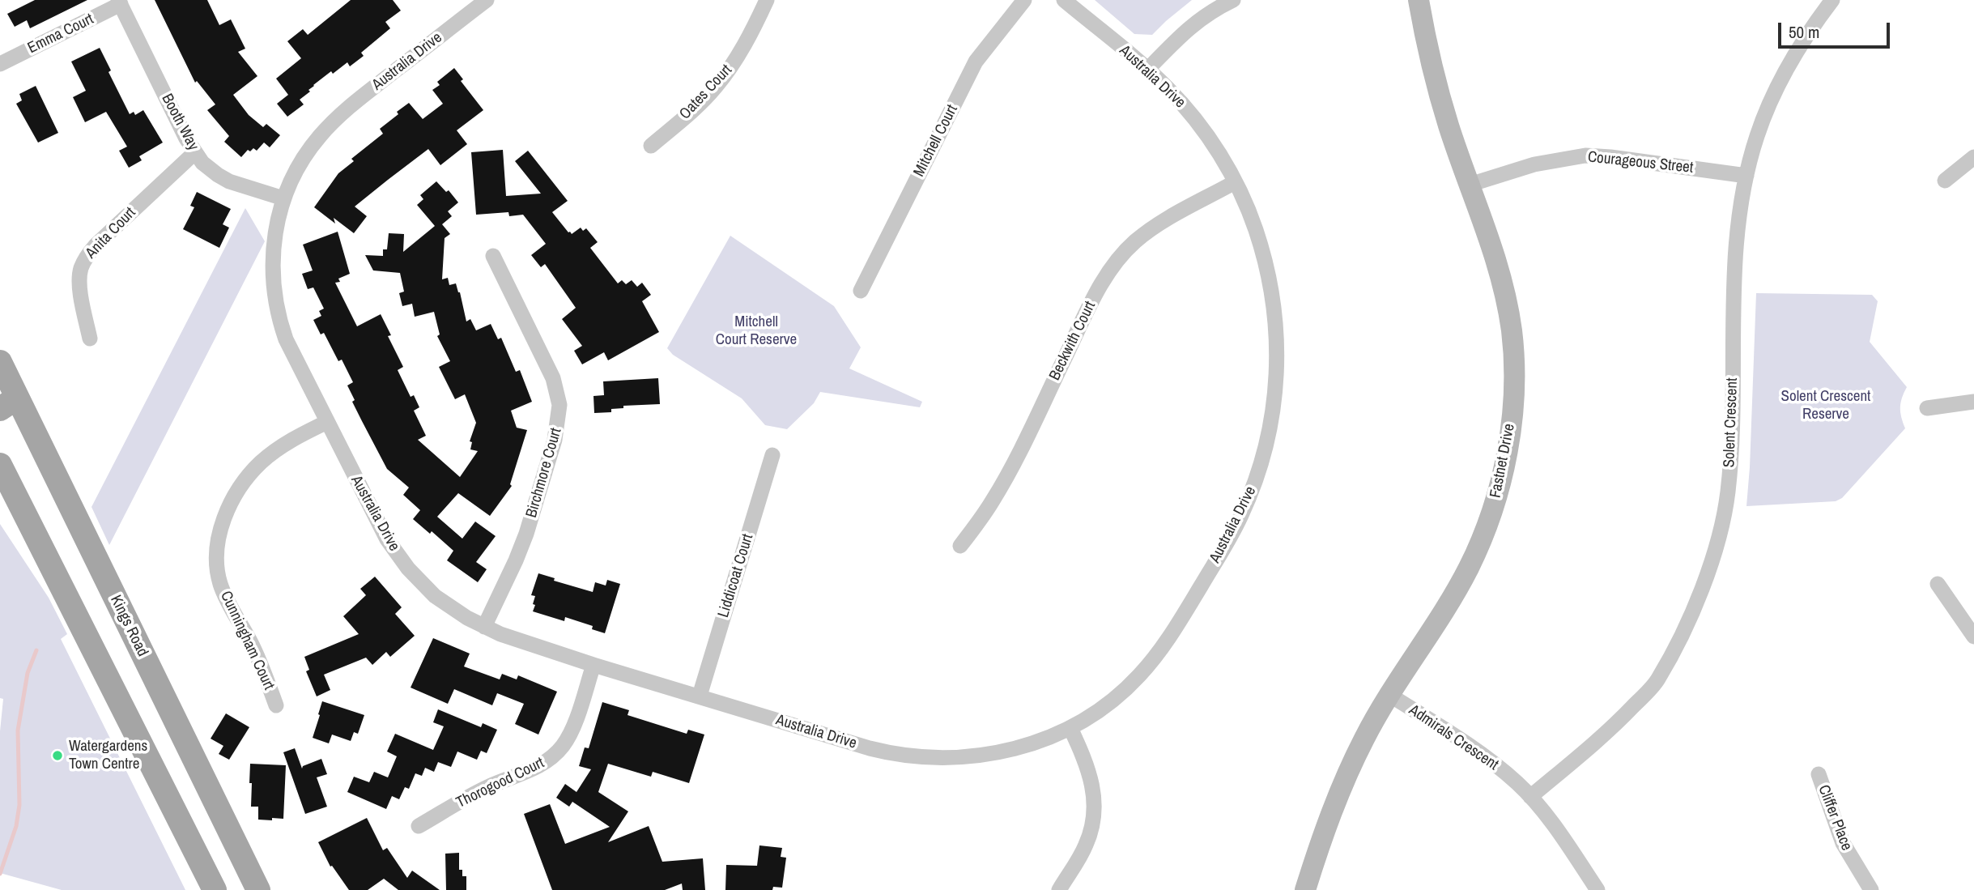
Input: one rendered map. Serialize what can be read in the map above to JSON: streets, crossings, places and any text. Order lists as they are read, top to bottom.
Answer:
{
  "streets": {
    "main road": ["Kings Road"],
    "street": [
      "Emma Court",
      "Australia Drive",
      "Oates Court",
      "Booth Way",
      "Mitchell Court",
      "Courageous Street",
      "Anita Court",
      "Beckwith Court",
      "Solent Crescent",
      "Fastnet Drive",
      "Birchmore Court",
      "Liddicoat Court",
      "Cunningham Court",
      "Admirals Crescent",
      "Thorogood Court",
      "Cliffer Place"
    ]
  },
  "crossings": [
    ["Emma Court", "Booth Way"],
    ["Australia Drive", "Booth Way"],
    ["Australia Drive", "Beckwith Court"],
    ["Australia Drive", "Birchmore Court"],
    ["Australia Drive", "Liddicoat Court"],
    ["Australia Drive", "Cunningham Court"],
    ["Australia Drive", "Thorogood Court"],
    ["Booth Way", "Anita Court"],
    ["Courageous Street", "Solent Crescent"],
    ["Courageous Street", "Fastnet Drive"],
    ["Solent Crescent", "Admirals Crescent"],
    ["Fastnet Drive", "Admirals Crescent"]
  ],
  "parks": ["Mitchell Court Reserve", "Solent Crescent Reserve"],
  "places": ["Watergardens Town Centre"],
  "scale_bar": "50 m"
}
